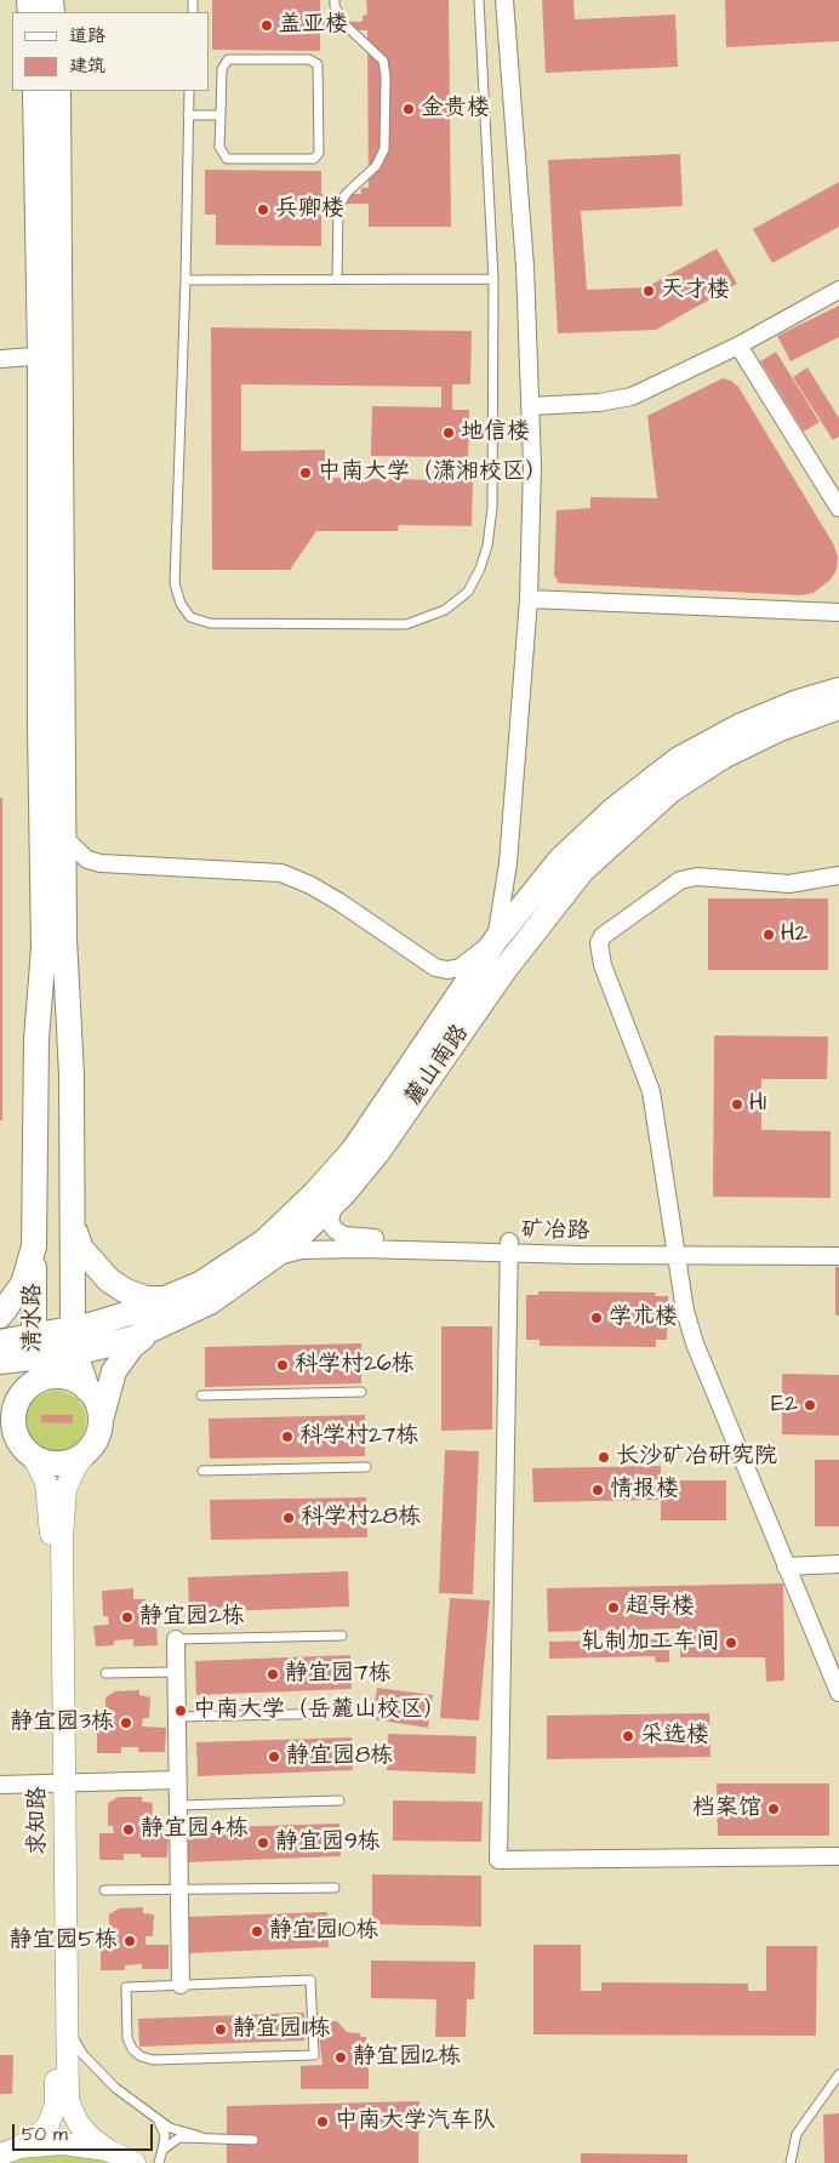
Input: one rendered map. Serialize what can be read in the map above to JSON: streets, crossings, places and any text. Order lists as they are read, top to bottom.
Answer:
{
  "streets": {
    "main road": ["麓山南路", "清水路"],
    "street": ["矿冶路", "求知路"]
  },
  "crossings": [
    ["麓山南路", "矿冶路"],
    ["麓山南路", "清水路"],
    ["清水路", "求知路"]
  ],
  "places": [
    "盖亚楼",
    "金贵楼",
    "兵卿楼",
    "天才楼",
    "地信楼",
    "中南大学（潇湘校区）",
    "H2",
    "H1",
    "学术楼",
    "科学村26栋",
    "E2",
    "科学村27栋",
    "长沙矿冶研究院",
    "情报楼",
    "科学村28栋",
    "超导楼",
    "静宜园2栋",
    "轧制加工车间",
    "静宜园7栋",
    "中南大学（岳麓山校区）",
    "静宜园3栋",
    "采选楼",
    "静宜园8栋",
    "档案馆",
    "静宜园4栋",
    "静宜园9栋",
    "静宜园10栋",
    "静宜园5栋",
    "静宜园11栋",
    "静宜园12栋",
    "中南大学汽车队"
  ],
  "legend": ["道路", "建筑"],
  "scale_bar": "50 m"
}
